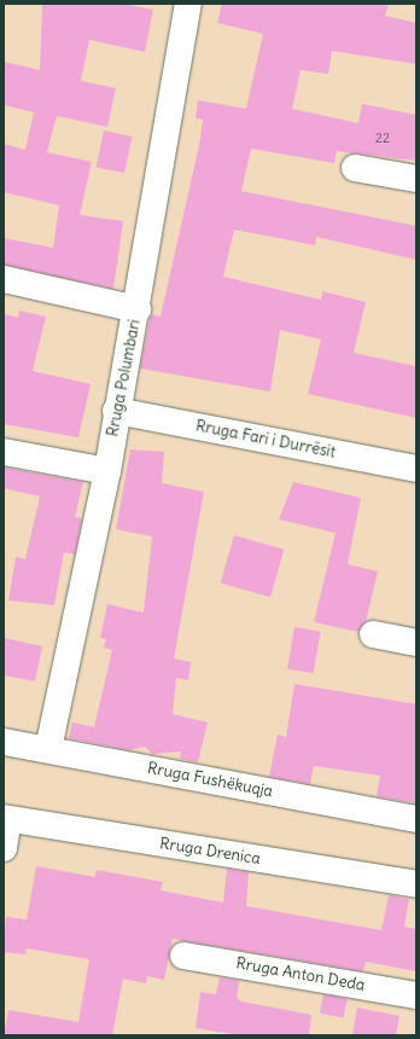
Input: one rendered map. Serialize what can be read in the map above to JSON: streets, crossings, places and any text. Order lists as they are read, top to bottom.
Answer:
{
  "streets": {
    "street": [
      "Rruga Polumbari",
      "Rruga Fari i Durrësit",
      "Rruga Fushëkuqja",
      "Rruga Drenica",
      "Rruga Anton Deda"
    ]
  },
  "crossings": [
    ["Rruga Polumbari", "Rruga Fari i Durrësit"],
    ["Rruga Polumbari", "Rruga Fushëkuqja"]
  ],
  "house_numbers": ["22"]
}
